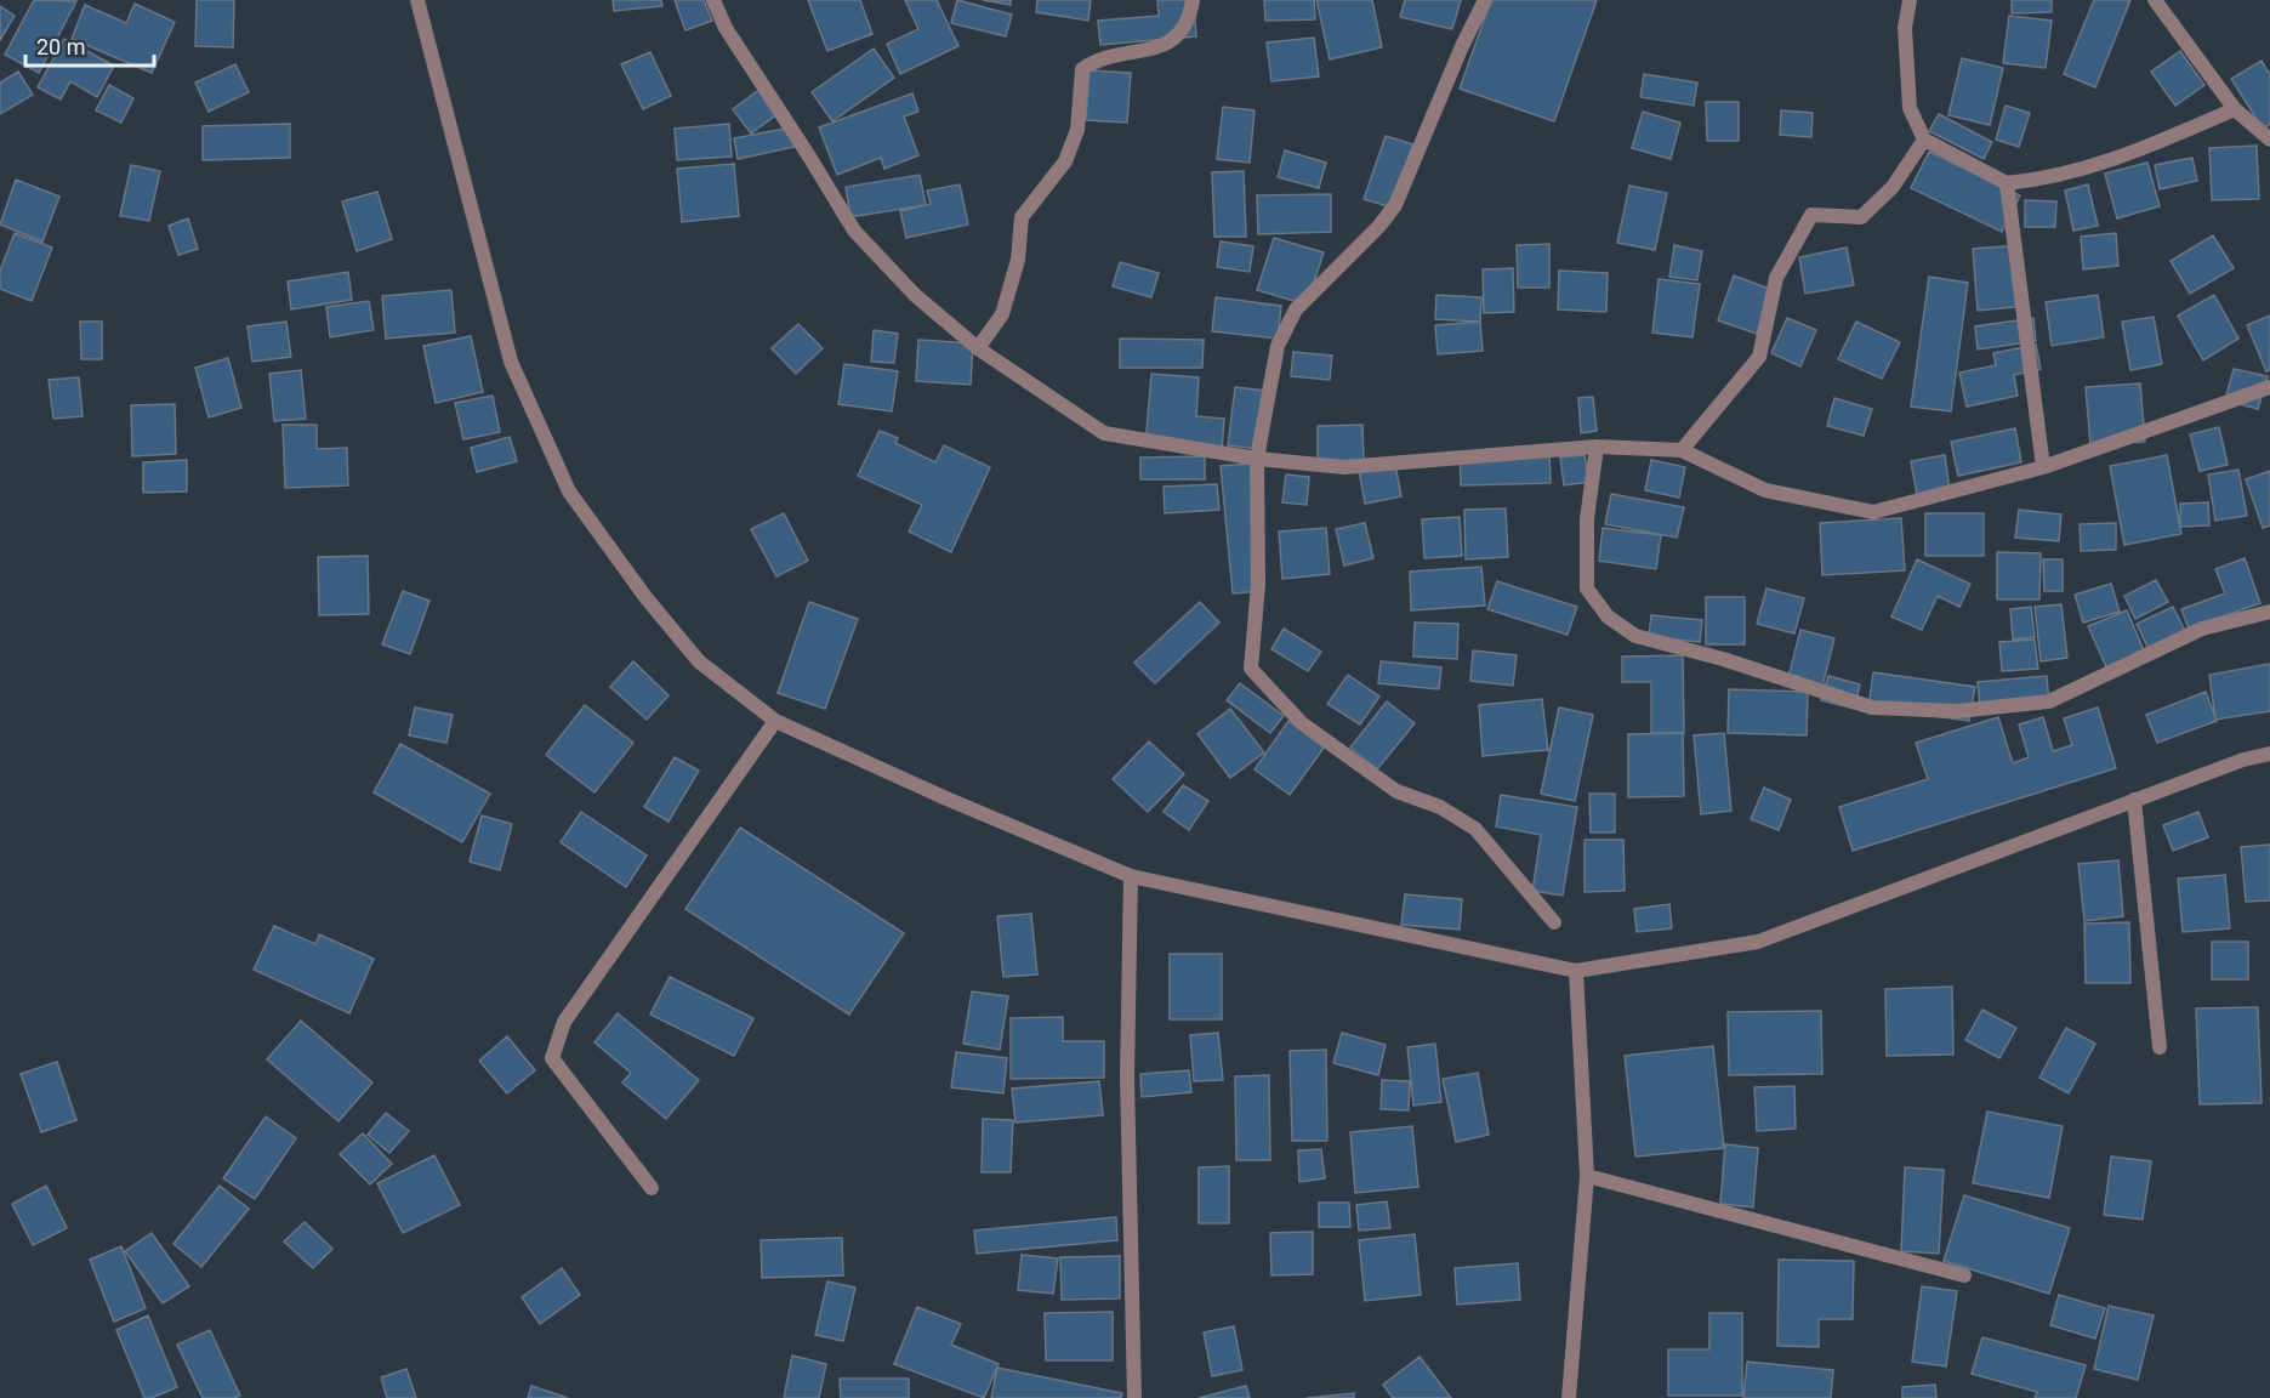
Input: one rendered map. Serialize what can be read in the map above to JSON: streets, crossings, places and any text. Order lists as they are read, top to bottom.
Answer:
{
  "scale_bar": "20 m"
}
